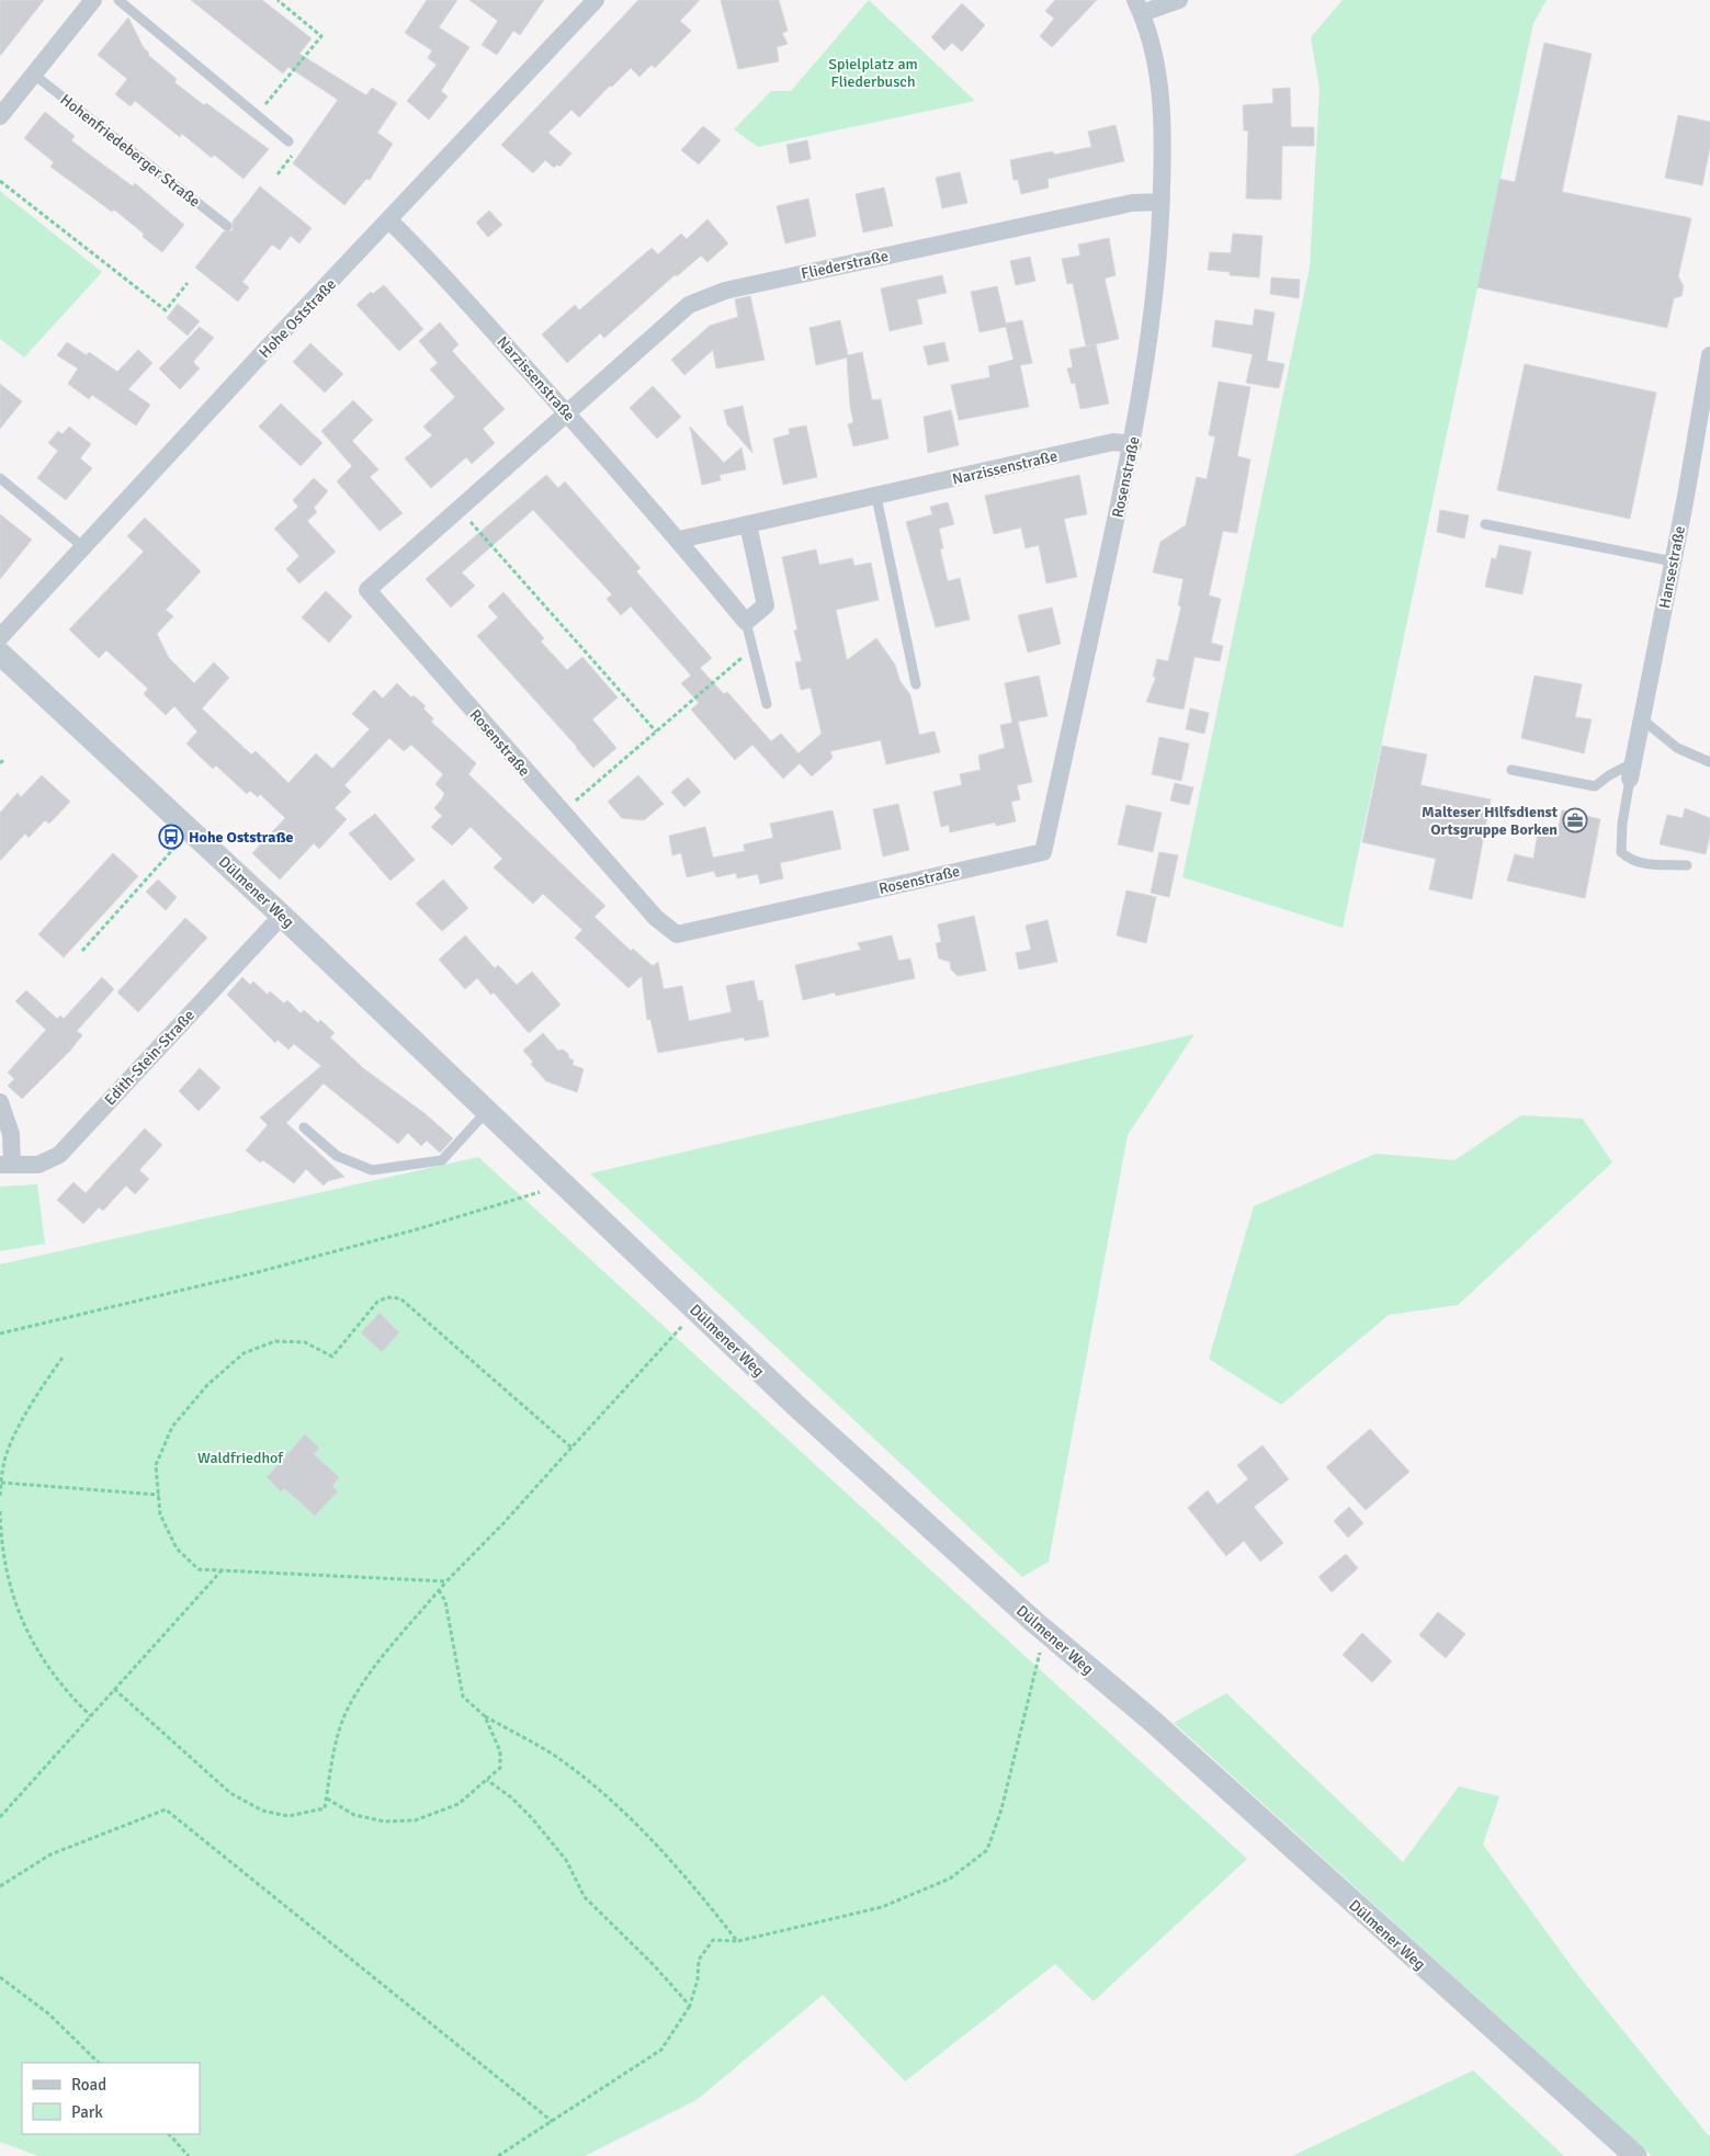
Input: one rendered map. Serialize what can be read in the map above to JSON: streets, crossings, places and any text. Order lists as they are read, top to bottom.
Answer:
{
  "streets": {
    "street": [
      "Fliederstraße",
      "Hohe Oststraße",
      "Narzissenstraße",
      "Rosenstraße",
      "Hansestraße",
      "Dülmener Weg",
      "Edith-Stein-Straße"
    ],
    "lane": ["Hohenfriedeberger Straße"]
  },
  "crossings": [
    ["Fliederstraße", "Narzissenstraße"],
    ["Fliederstraße", "Rosenstraße"],
    ["Hohe Oststraße", "Narzissenstraße"],
    ["Narzissenstraße", "Rosenstraße"],
    ["Dülmener Weg", "Edith-Stein-Straße"]
  ],
  "parks": ["Spielplatz am Fliederbusch", "Waldfriedhof"],
  "places": {
    "office": ["Malteser Hilfsdienst Ortsgruppe Borken"],
    "bus stop": ["Hohe Oststraße"]
  },
  "legend": ["Road", "Park"]
}
